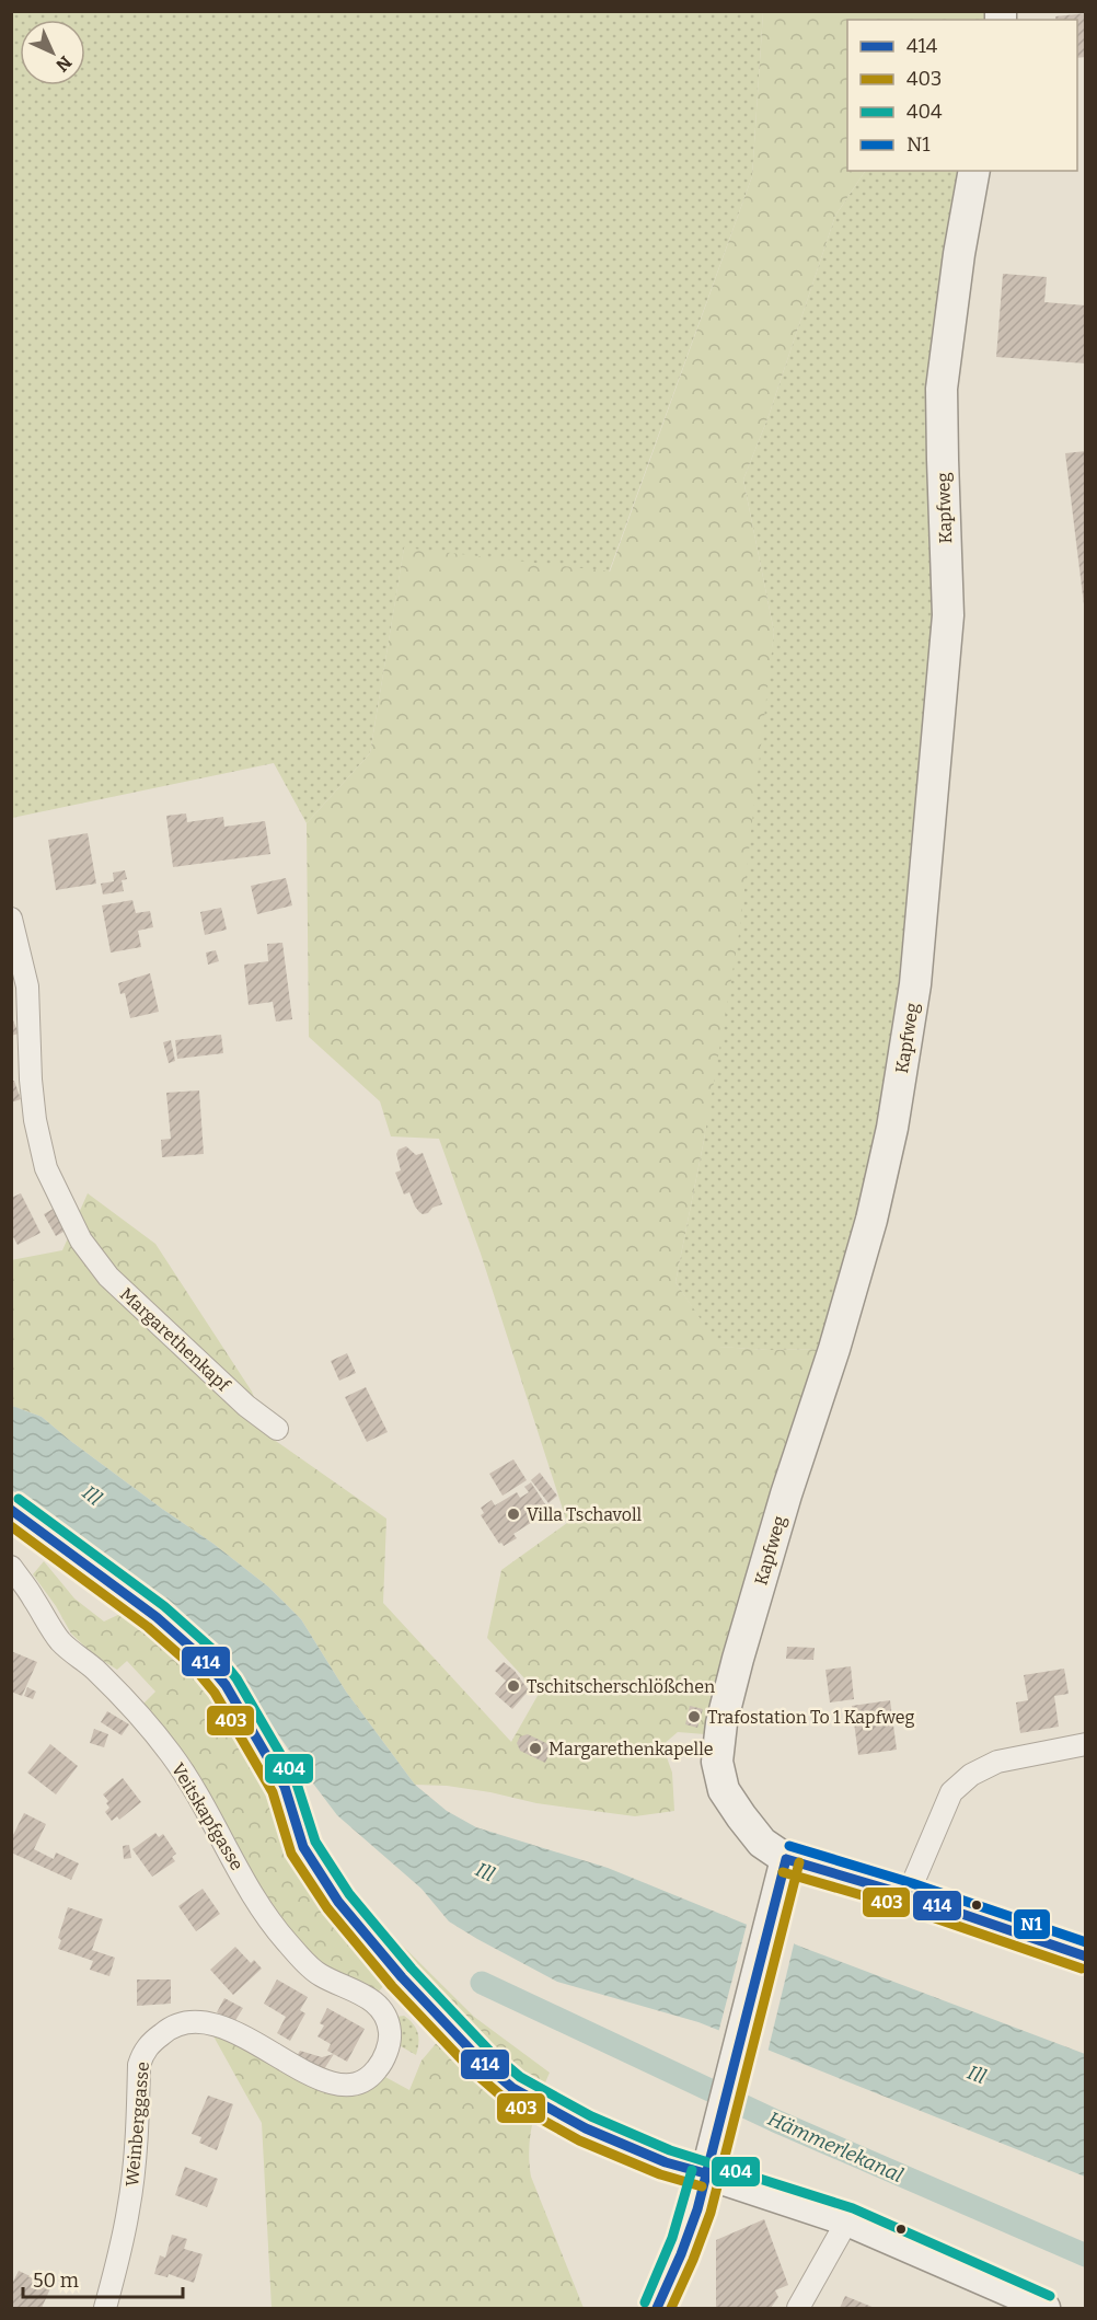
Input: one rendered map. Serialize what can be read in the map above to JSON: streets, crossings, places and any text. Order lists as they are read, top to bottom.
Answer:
{
  "streets": {
    "street": [
      "Kapfweg",
      "Margarethenkapf",
      "Veitskapfgasse",
      "Weinberggasse"
    ]
  },
  "crossings": [
    ["Veitskapfgasse", "Weinberggasse"]
  ],
  "water": ["Ill", "Hämmerlekanal"],
  "places": [
    "Villa Tschavoll",
    "Tschitscherschlößchen",
    "Trafostation To 1 Kapfweg",
    "Margarethenkapelle"
  ],
  "lines": [
    "transit line 404",
    "transit line 414",
    "transit line 403",
    "transit line N1"
  ],
  "legend": [
    "414",
    "403",
    "404",
    "N1"
  ],
  "scale_bar": "50 m",
  "north": "bottom right"
}
